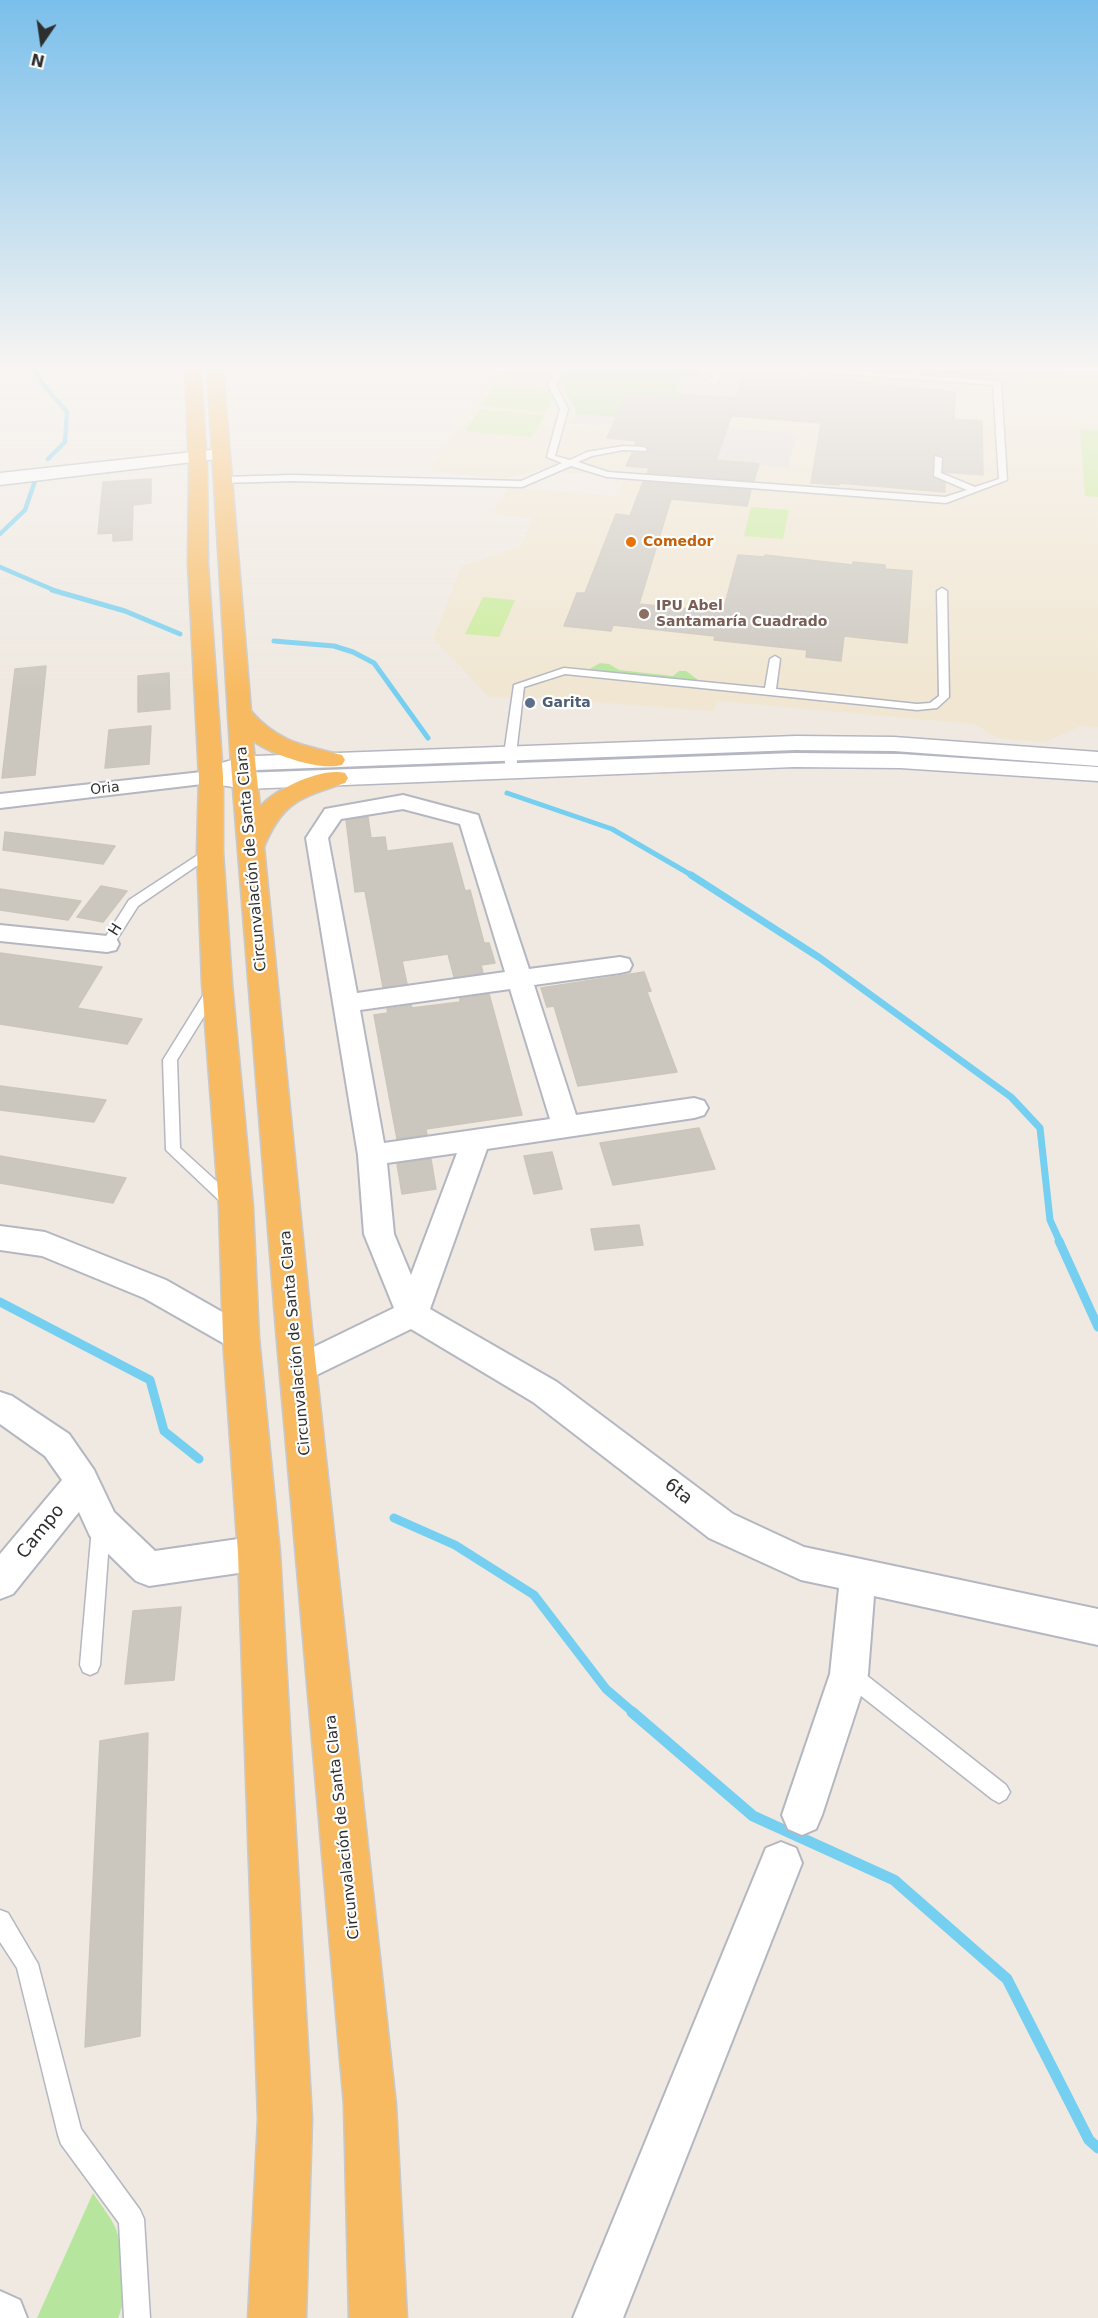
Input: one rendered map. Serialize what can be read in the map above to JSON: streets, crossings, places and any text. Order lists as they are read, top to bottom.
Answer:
{
  "streets": {
    "highway": ["Circunvalación de Santa Clara"],
    "street": [
      "Oria",
      "H",
      "6ta",
      "Campo"
    ]
  },
  "crossings": [
    ["Oria", "Circunvalación de Santa Clara"],
    ["Circunvalación de Santa Clara", "H"]
  ],
  "places": ["Comedor", "IPU Abel Santamaría Cuadrado", "Garita"],
  "north": "bottom"
}
